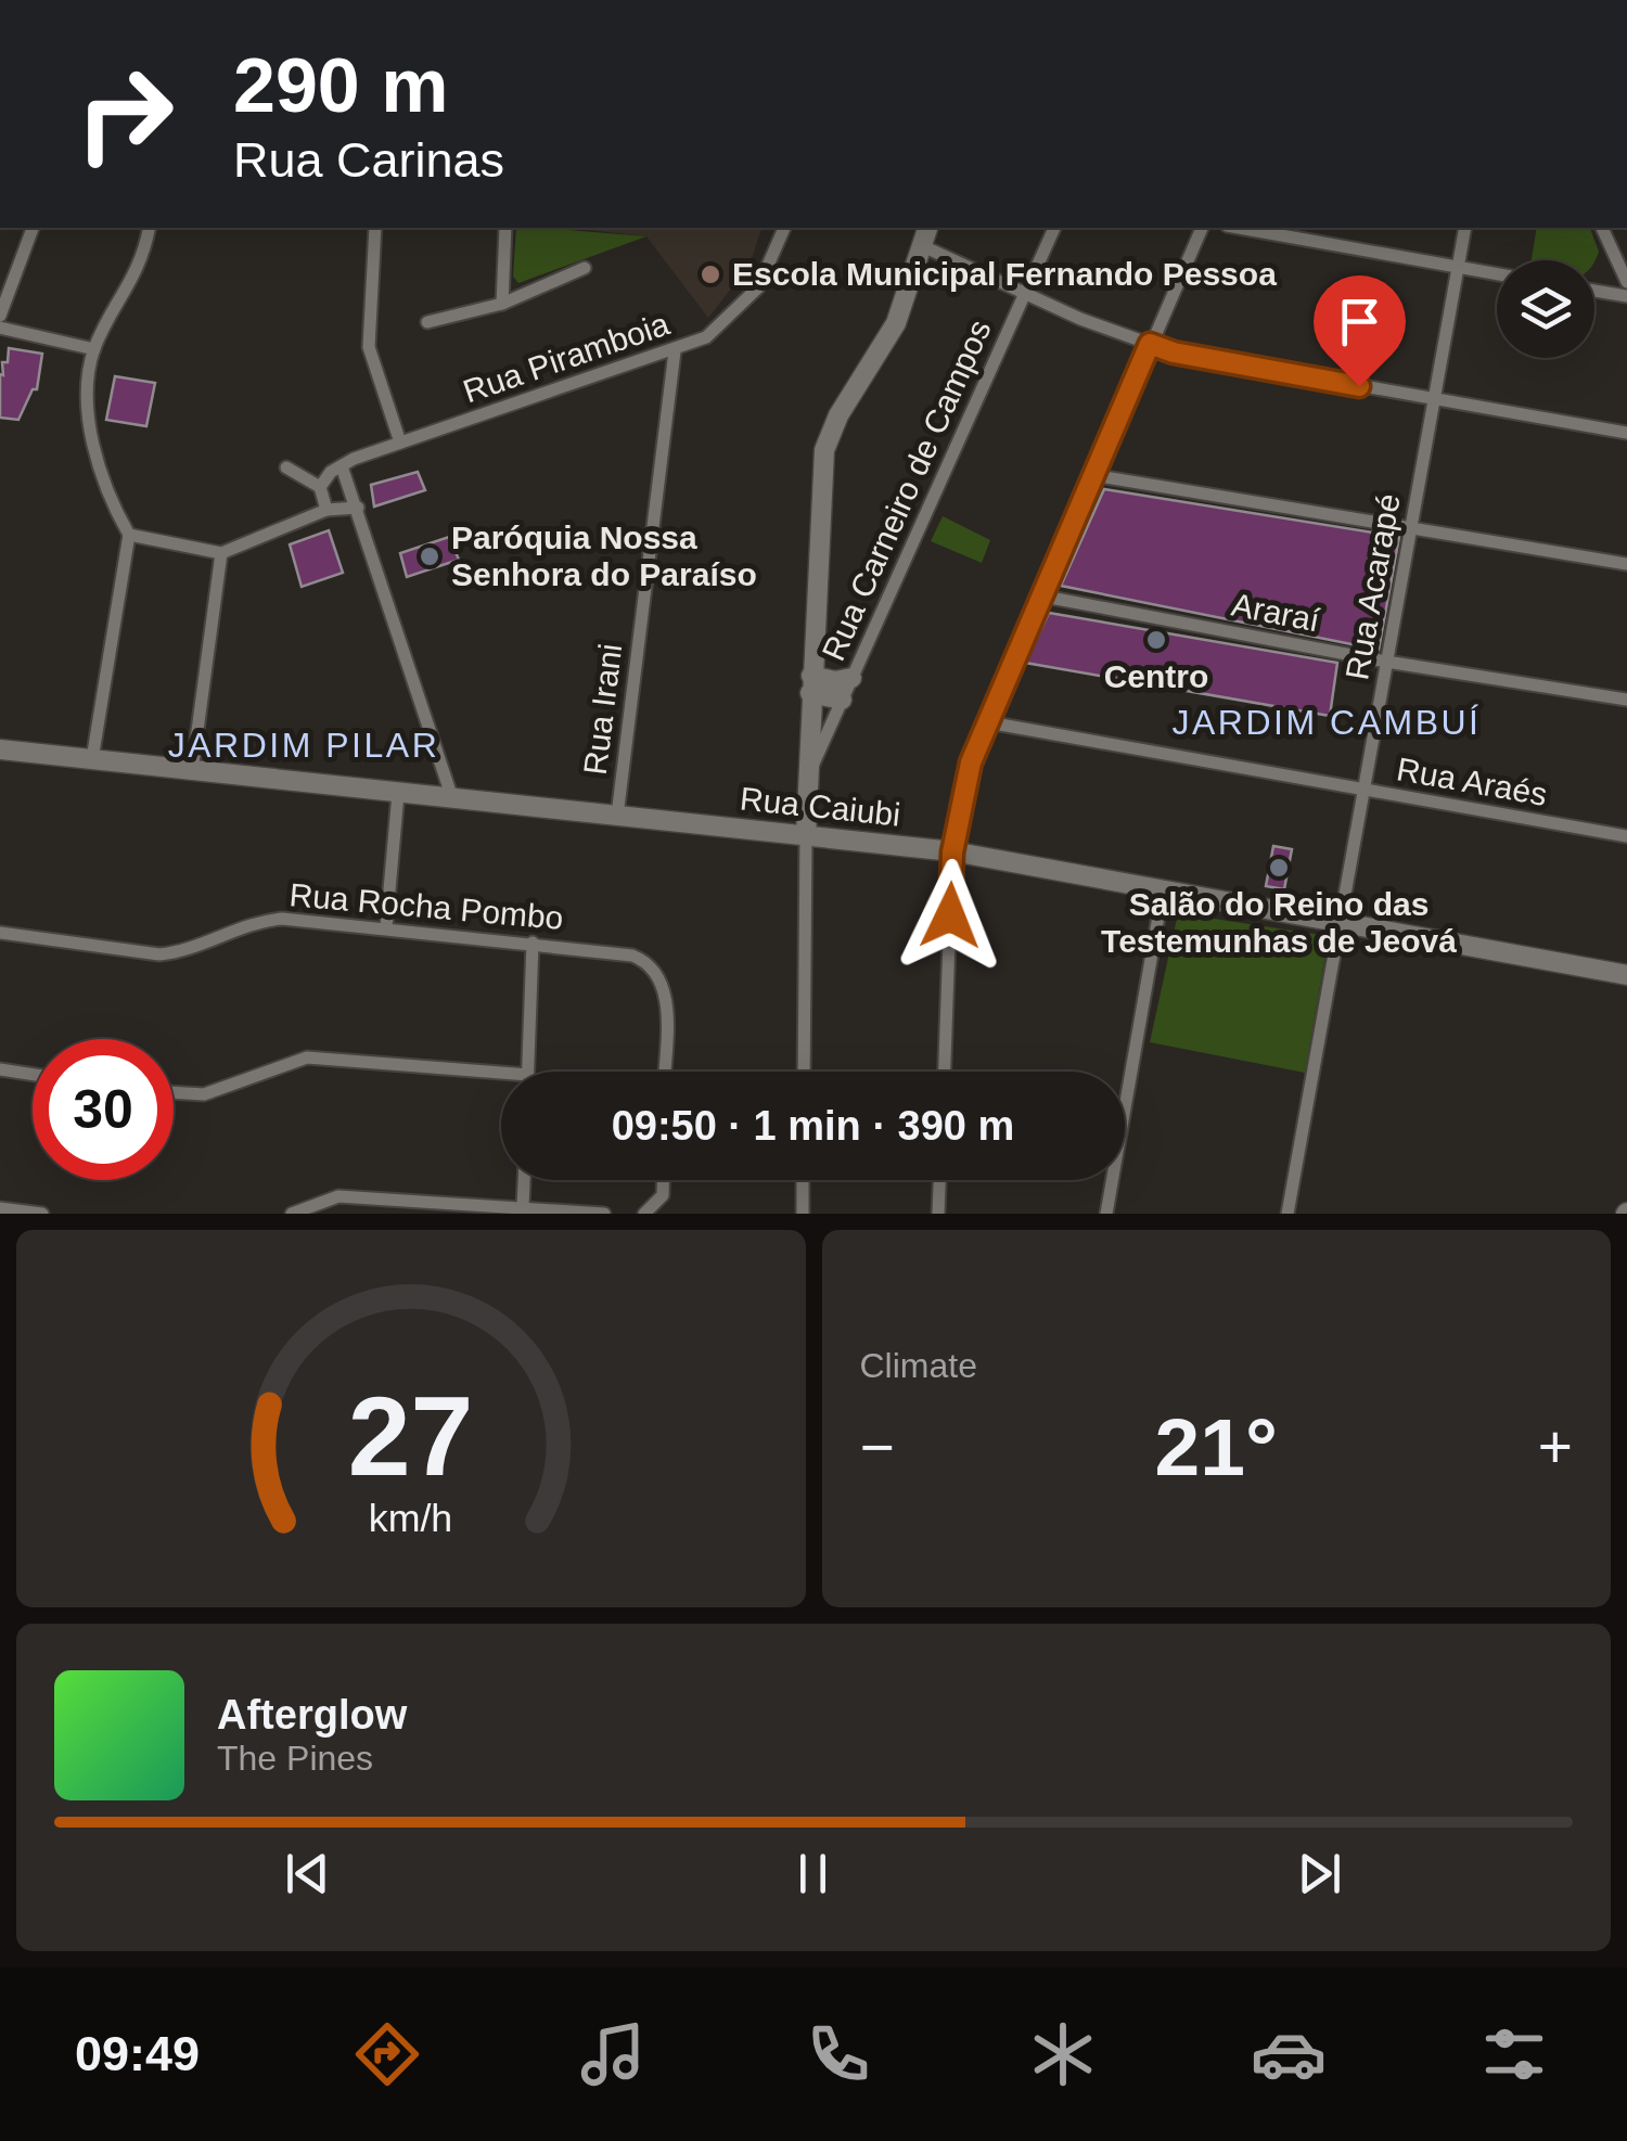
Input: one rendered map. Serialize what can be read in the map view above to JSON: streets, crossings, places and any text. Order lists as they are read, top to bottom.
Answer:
{
  "streets": {
    "street": [
      "Rua Piramboia",
      "Rua Carneiro de Campos",
      "Rua Acarapé",
      "Araraí",
      "Rua Irani",
      "Rua Araés",
      "Rua Caiubi",
      "Rua Rocha Pombo"
    ]
  },
  "crossings": [
    ["Rua Piramboia", "Rua Irani"],
    ["Rua Acarapé", "Araraí"],
    ["Rua Acarapé", "Rua Araés"],
    ["Rua Acarapé", "Rua Caiubi"],
    ["Rua Irani", "Rua Caiubi"]
  ],
  "districts": ["JARDIM CAMBUÍ", "JARDIM PILAR"],
  "places": [
    "Escola Municipal Fernando Pessoa",
    "Paróquia Nossa Senhora do Paraíso",
    "Centro",
    "Salão do Reino das Testemunhas de Jeová"
  ],
  "page": {
    "turn": ["290 m", "Rua Carinas"],
    "limit": "30",
    "trip": "09:50 · 1 min · 390 m",
    "tile": "Climate",
    "heat": ["−", "21°", "+"],
    "song": ["Afterglow", "The Pines"],
    "tabs": "09:49",
    "gauge": ["27", "km/h"]
  }
}
